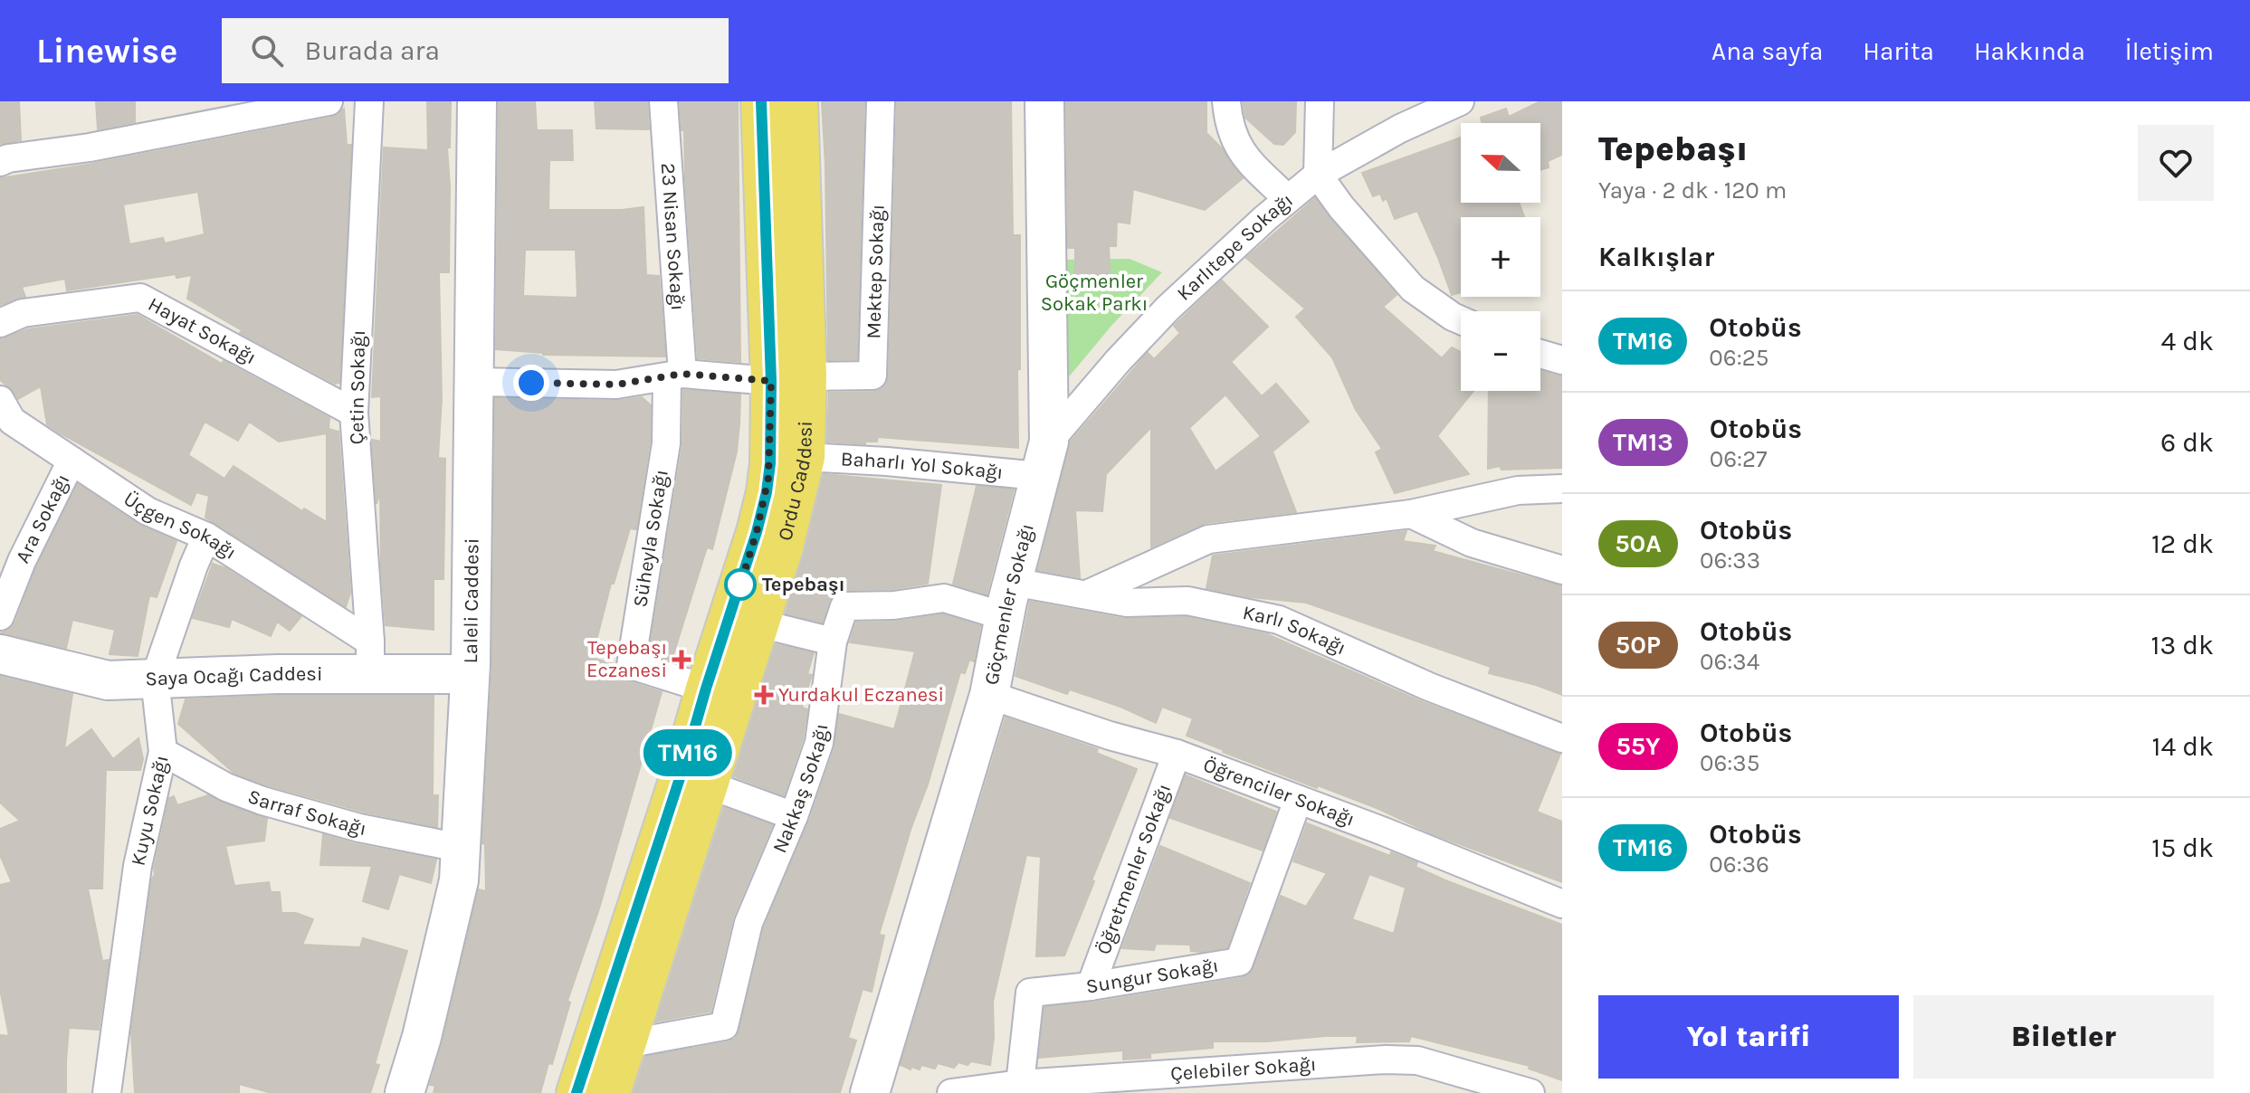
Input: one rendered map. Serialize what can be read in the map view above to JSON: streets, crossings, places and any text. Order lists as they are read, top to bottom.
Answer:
{
  "streets": {
    "main road": ["Ordu Caddesi"],
    "street": [
      "23 Nisan Sokağı",
      "Karlıtepe Sokağı",
      "Mektep Sokağı",
      "Hayat Sokağı",
      "Çetin Sokağı",
      "Baharlı Yol Sokağı",
      "Ara Sokağı",
      "Üçgen Sokağı",
      "Süheyla Sokağı",
      "Laleli Caddesi",
      "Göçmenler Sokağı",
      "Karlı Sokağı",
      "Saya Ocağı Caddesi",
      "Nakkaş Sokağı",
      "Öğrenciler Sokağı",
      "Kuyu Sokağı",
      "Sarraf Sokağı",
      "Öğretmenler Sokağı",
      "Sungur Sokağı",
      "Çelebiler Sokağı"
    ]
  },
  "crossings": [
    ["23 Nisan Sokağı", "Süheyla Sokağı"],
    ["Karlıtepe Sokağı", "Baharlı Yol Sokağı"],
    ["Karlıtepe Sokağı", "Göçmenler Sokağı"],
    ["Mektep Sokağı", "Ordu Caddesi"],
    ["Hayat Sokağı", "Çetin Sokağı"],
    ["Çetin Sokağı", "Üçgen Sokağı"],
    ["Çetin Sokağı", "Saya Ocağı Caddesi"],
    ["Baharlı Yol Sokağı", "Ordu Caddesi"],
    ["Baharlı Yol Sokağı", "Göçmenler Sokağı"],
    ["Ordu Caddesi", "Süheyla Sokağı"],
    ["Ordu Caddesi", "Nakkaş Sokağı"],
    ["Ara Sokağı", "Üçgen Sokağı"],
    ["Üçgen Sokağı", "Saya Ocağı Caddesi"],
    ["Üçgen Sokağı", "Kuyu Sokağı"],
    ["Laleli Caddesi", "Saya Ocağı Caddesi"],
    ["Laleli Caddesi", "Sarraf Sokağı"],
    ["Göçmenler Sokağı", "Karlı Sokağı"],
    ["Göçmenler Sokağı", "Nakkaş Sokağı"],
    ["Göçmenler Sokağı", "Öğrenciler Sokağı"],
    ["Karlı Sokağı", "Nakkaş Sokağı"],
    ["Saya Ocağı Caddesi", "Kuyu Sokağı"],
    ["Öğrenciler Sokağı", "Öğretmenler Sokağı"],
    ["Öğrenciler Sokağı", "Sungur Sokağı"],
    ["Kuyu Sokağı", "Sarraf Sokağı"],
    ["Öğretmenler Sokağı", "Sungur Sokağı"],
    ["Sungur Sokağı", "Çelebiler Sokağı"]
  ],
  "parks": ["Göçmenler Sokak Parkı"],
  "places": {
    "other": ["Tepebaşı"],
    "health": ["Tepebaşı Eczanesi", "Yurdakul Eczanesi"]
  },
  "lines": ["bus line TM16"],
  "north": "left",
  "page": {
    "header": "Linewise",
    "search": "Burada ara",
    "nav": [
      "Ana sayfa",
      "Harita",
      "Hakkında",
      "İletişim"
    ],
    "on_map": "TM16",
    "heading": [
      ["Tepebaşı", "Yaya · 2 dk · 120 m"],
      "Kalkışlar"
    ],
    "map_buttons": ["+", "−"],
    "list": [
      {
        "mark": "TM16",
        "name": "Otobüs",
        "note": "06:25",
        "value": "4 dk"
      },
      {
        "mark": "TM13",
        "name": "Otobüs",
        "note": "06:27",
        "value": "6 dk"
      },
      {
        "mark": "50A",
        "name": "Otobüs",
        "note": "06:33",
        "value": "12 dk"
      },
      {
        "mark": "50P",
        "name": "Otobüs",
        "note": "06:34",
        "value": "13 dk"
      },
      {
        "mark": "55Y",
        "name": "Otobüs",
        "note": "06:35",
        "value": "14 dk"
      },
      {
        "mark": "TM16",
        "name": "Otobüs",
        "note": "06:36",
        "value": "15 dk"
      }
    ],
    "buttons": ["Yol tarifi", "Biletler"]
  }
}
